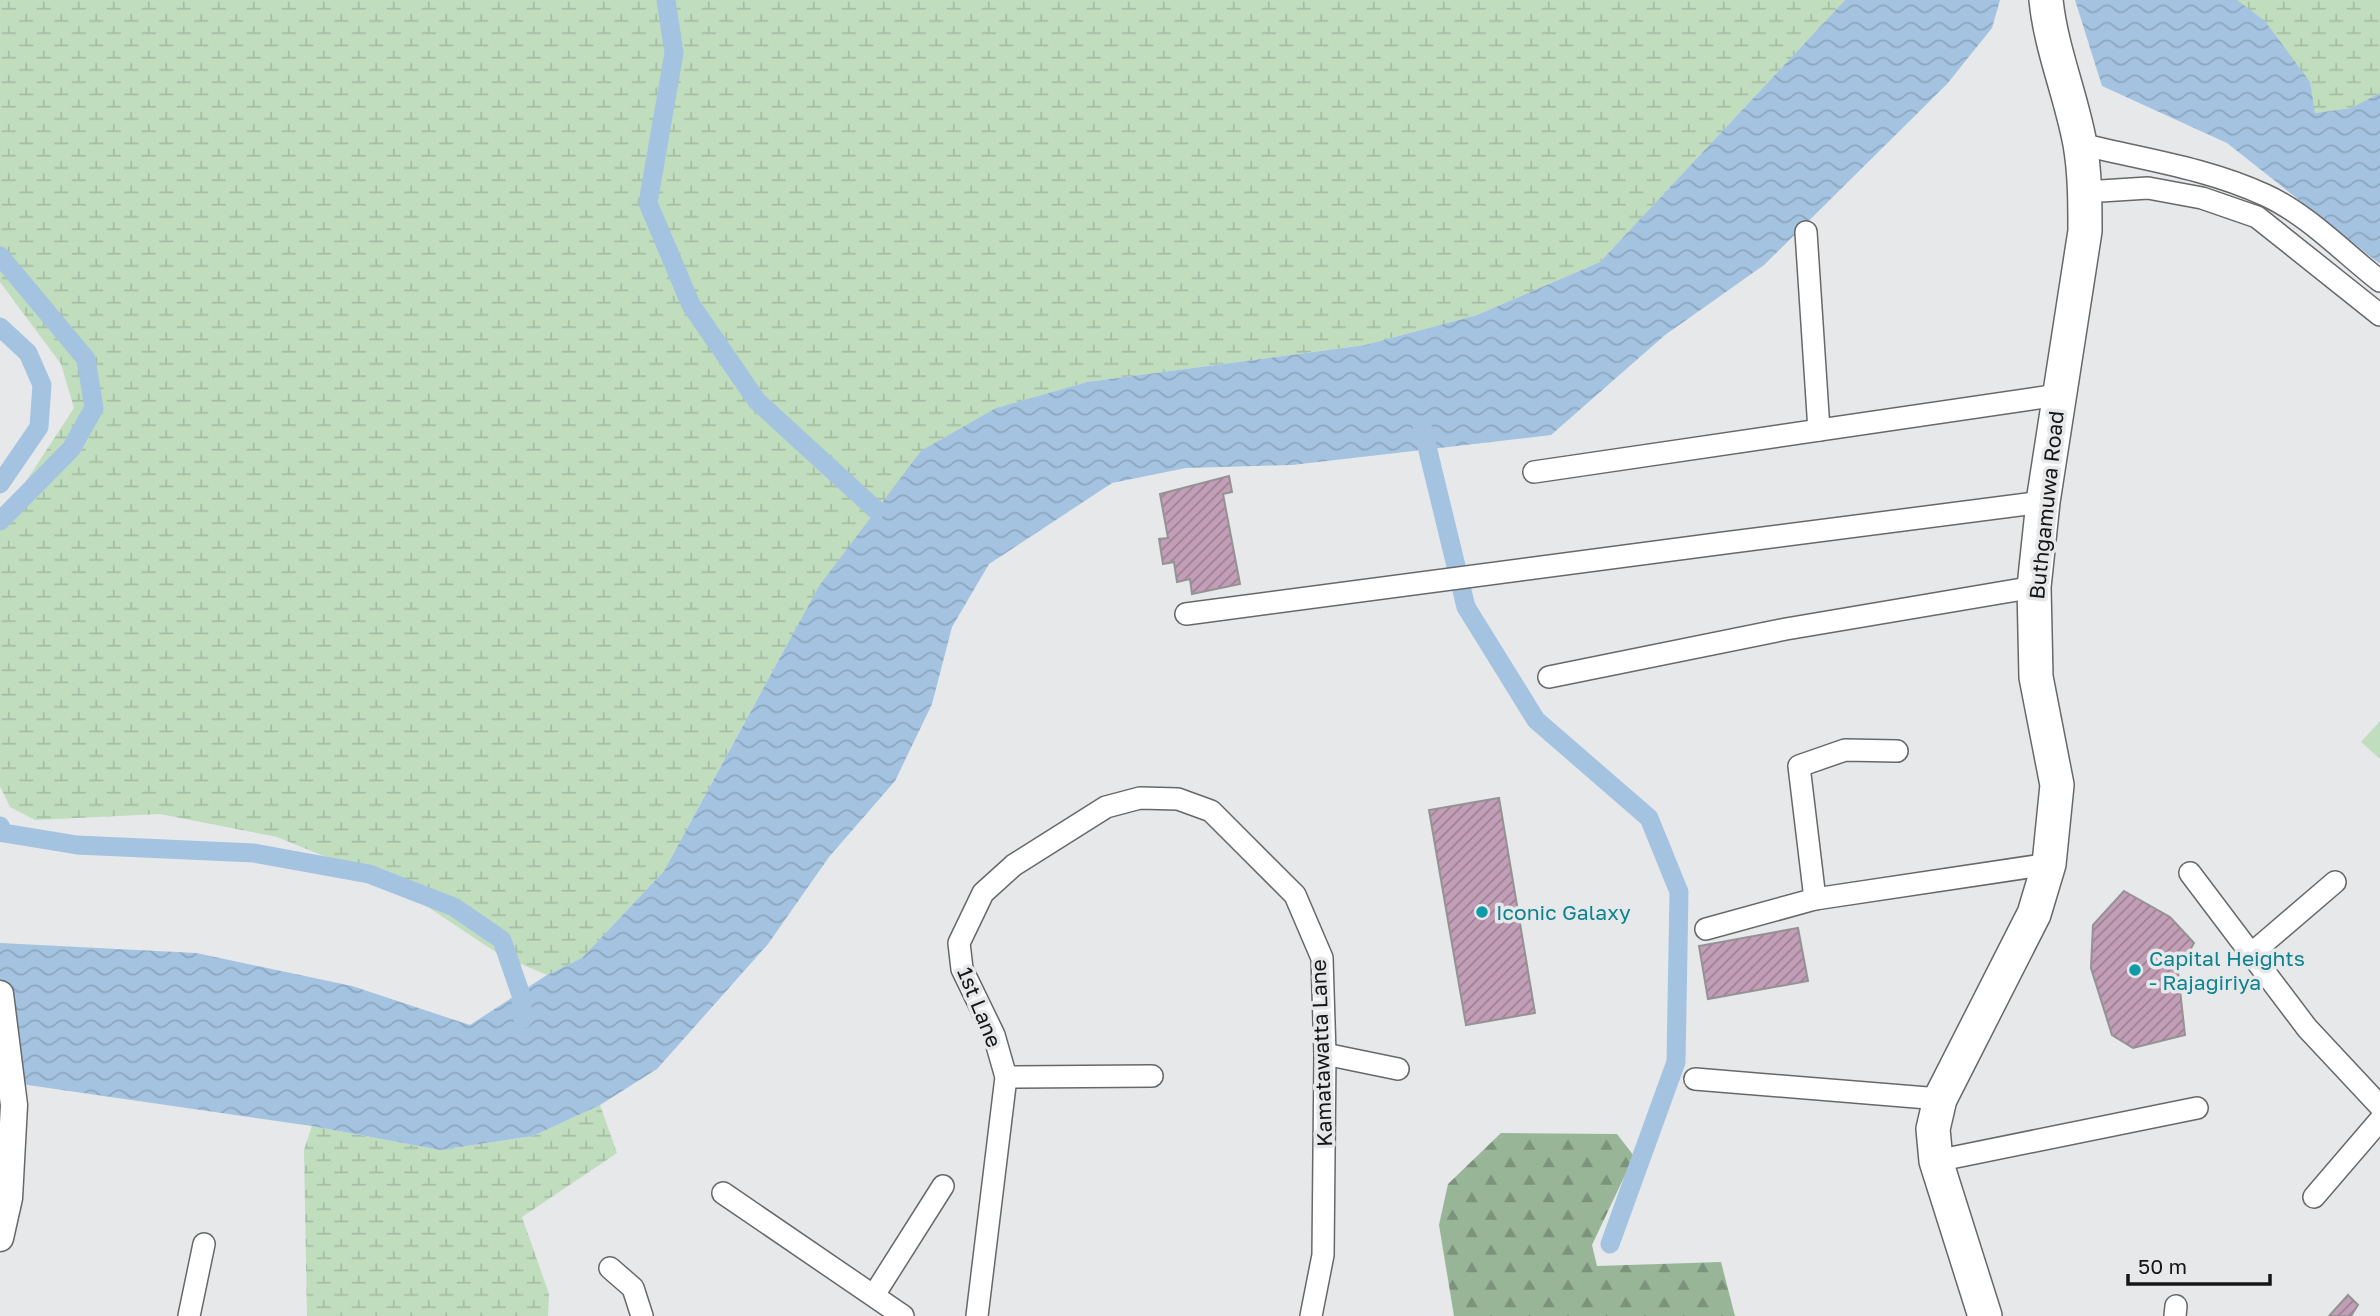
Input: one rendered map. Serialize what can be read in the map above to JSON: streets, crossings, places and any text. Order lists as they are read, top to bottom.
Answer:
{
  "streets": {
    "main road": ["Buthgamuwa Road"],
    "street": ["1st Lane", "Kamatawatta Lane"]
  },
  "crossings": [
    ["1st Lane", "Kamatawatta Lane"]
  ],
  "places": ["Iconic Galaxy", "Capital Heights - Rajagiriya"],
  "scale_bar": "50 m"
}
